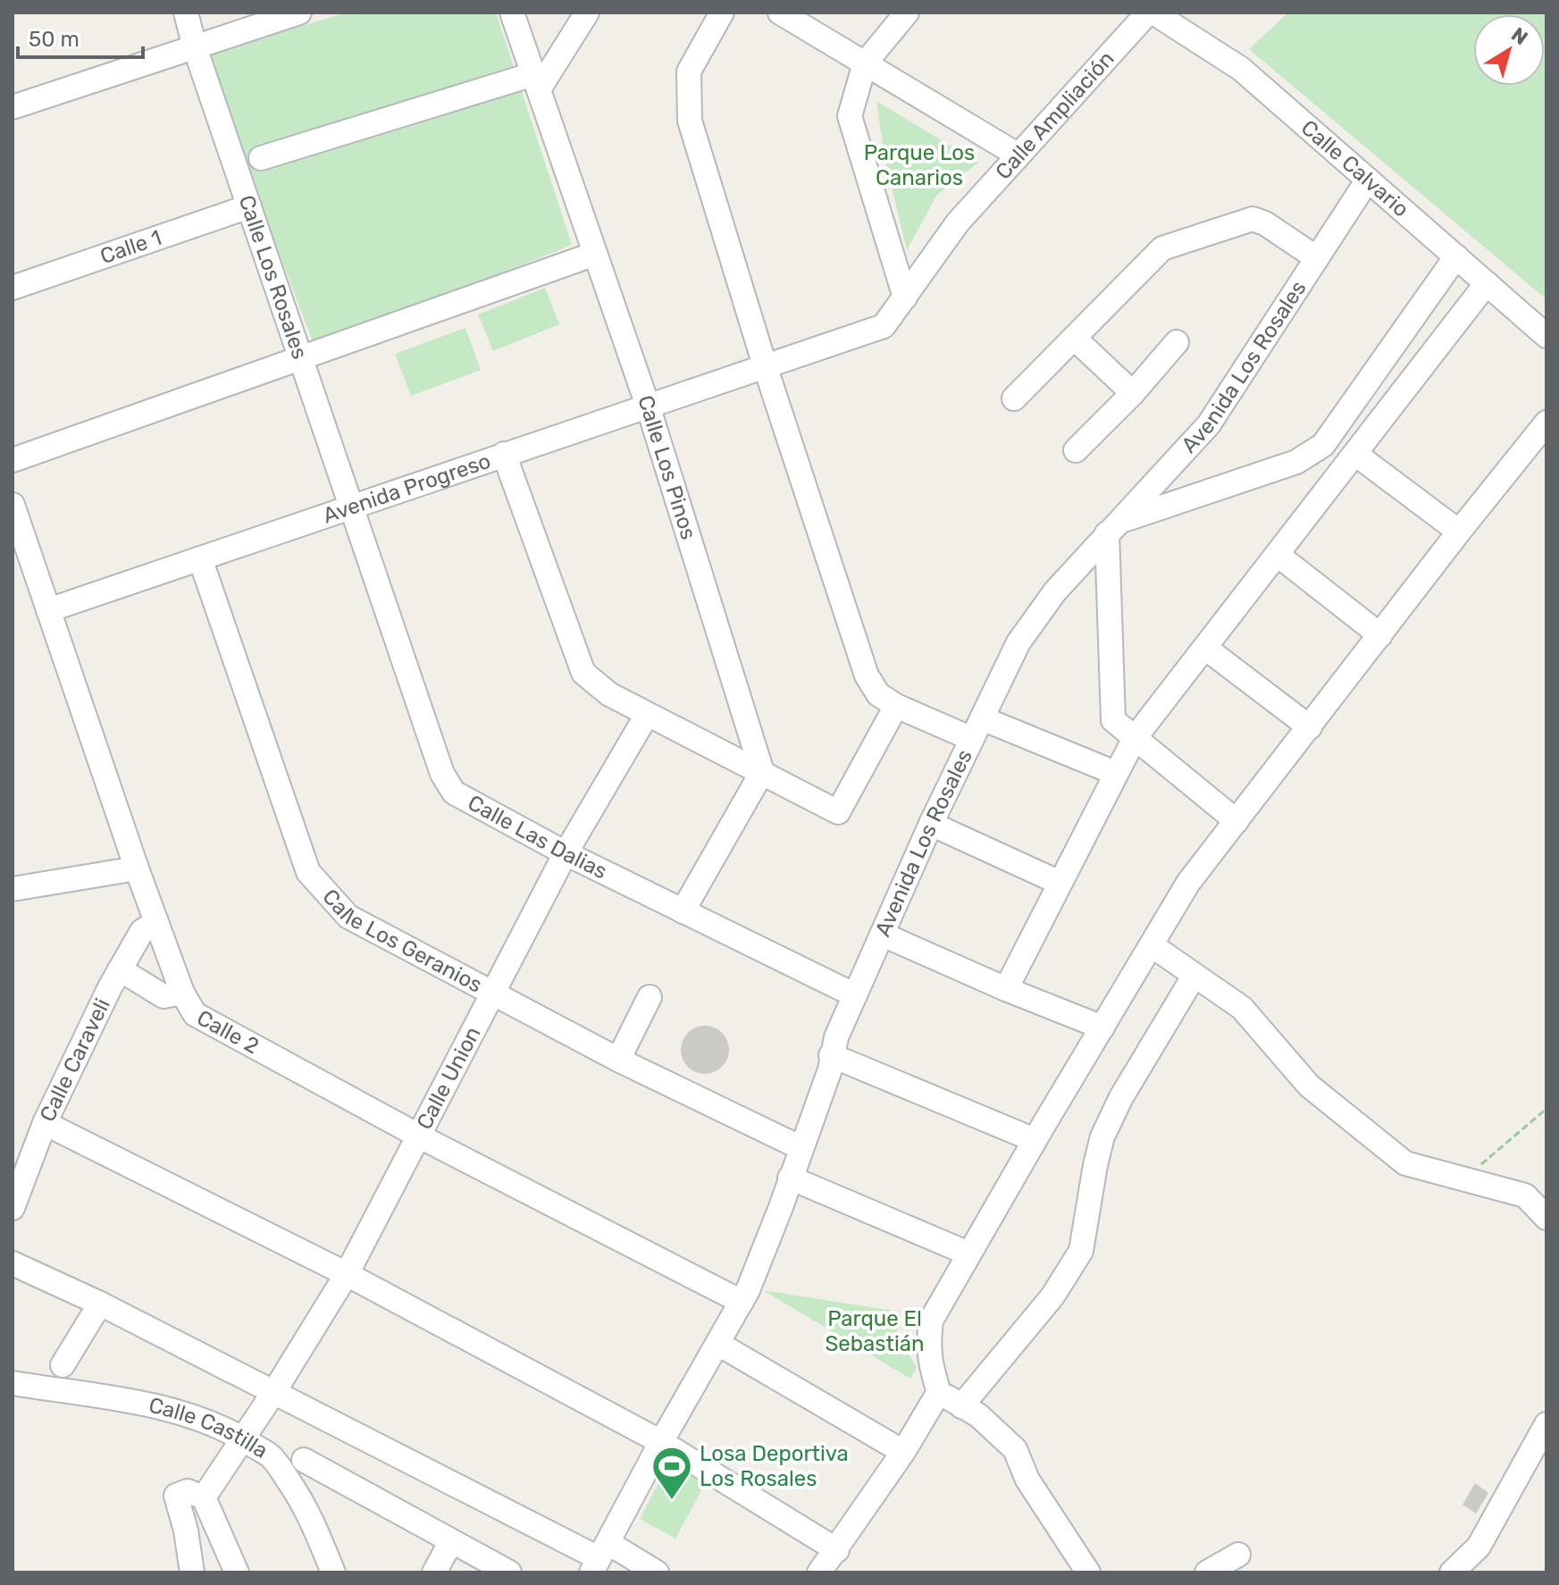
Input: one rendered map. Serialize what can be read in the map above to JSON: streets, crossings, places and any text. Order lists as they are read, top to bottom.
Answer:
{
  "streets": {
    "street": [
      "Calle Ampliación",
      "Calle Calvario",
      "Calle 1",
      "Calle Los Rosales",
      "Avenida Los Rosales",
      "Calle Los Pinos",
      "Avenida Progreso",
      "Calle Las Dalias",
      "Calle Los Geranios",
      "Calle 2",
      "Calle Caraveli",
      "Calle Union",
      "Calle Castilla"
    ]
  },
  "crossings": [
    ["Calle Ampliación", "Calle Calvario"],
    ["Calle Ampliación", "Avenida Progreso"],
    ["Calle Calvario", "Avenida Los Rosales"],
    ["Calle 1", "Calle Los Rosales"],
    ["Calle Los Rosales", "Avenida Progreso"],
    ["Calle Los Rosales", "Calle Las Dalias"],
    ["Avenida Los Rosales", "Calle Las Dalias"],
    ["Avenida Los Rosales", "Calle Los Geranios"],
    ["Avenida Los Rosales", "Calle 2"],
    ["Calle Los Pinos", "Avenida Progreso"],
    ["Avenida Progreso", "Calle Las Dalias"],
    ["Avenida Progreso", "Calle Los Geranios"],
    ["Avenida Progreso", "Calle 2"],
    ["Calle Las Dalias", "Calle Union"],
    ["Calle Los Geranios", "Calle Union"],
    ["Calle 2", "Calle Caraveli"],
    ["Calle 2", "Calle Union"],
    ["Calle Union", "Calle Castilla"]
  ],
  "parks": ["Parque Los Canarios", "Parque El Sebastián"],
  "places": {
    "sports": ["Losa Deportiva Los Rosales"]
  },
  "scale_bar": "50 m",
  "north": "top right"
}
